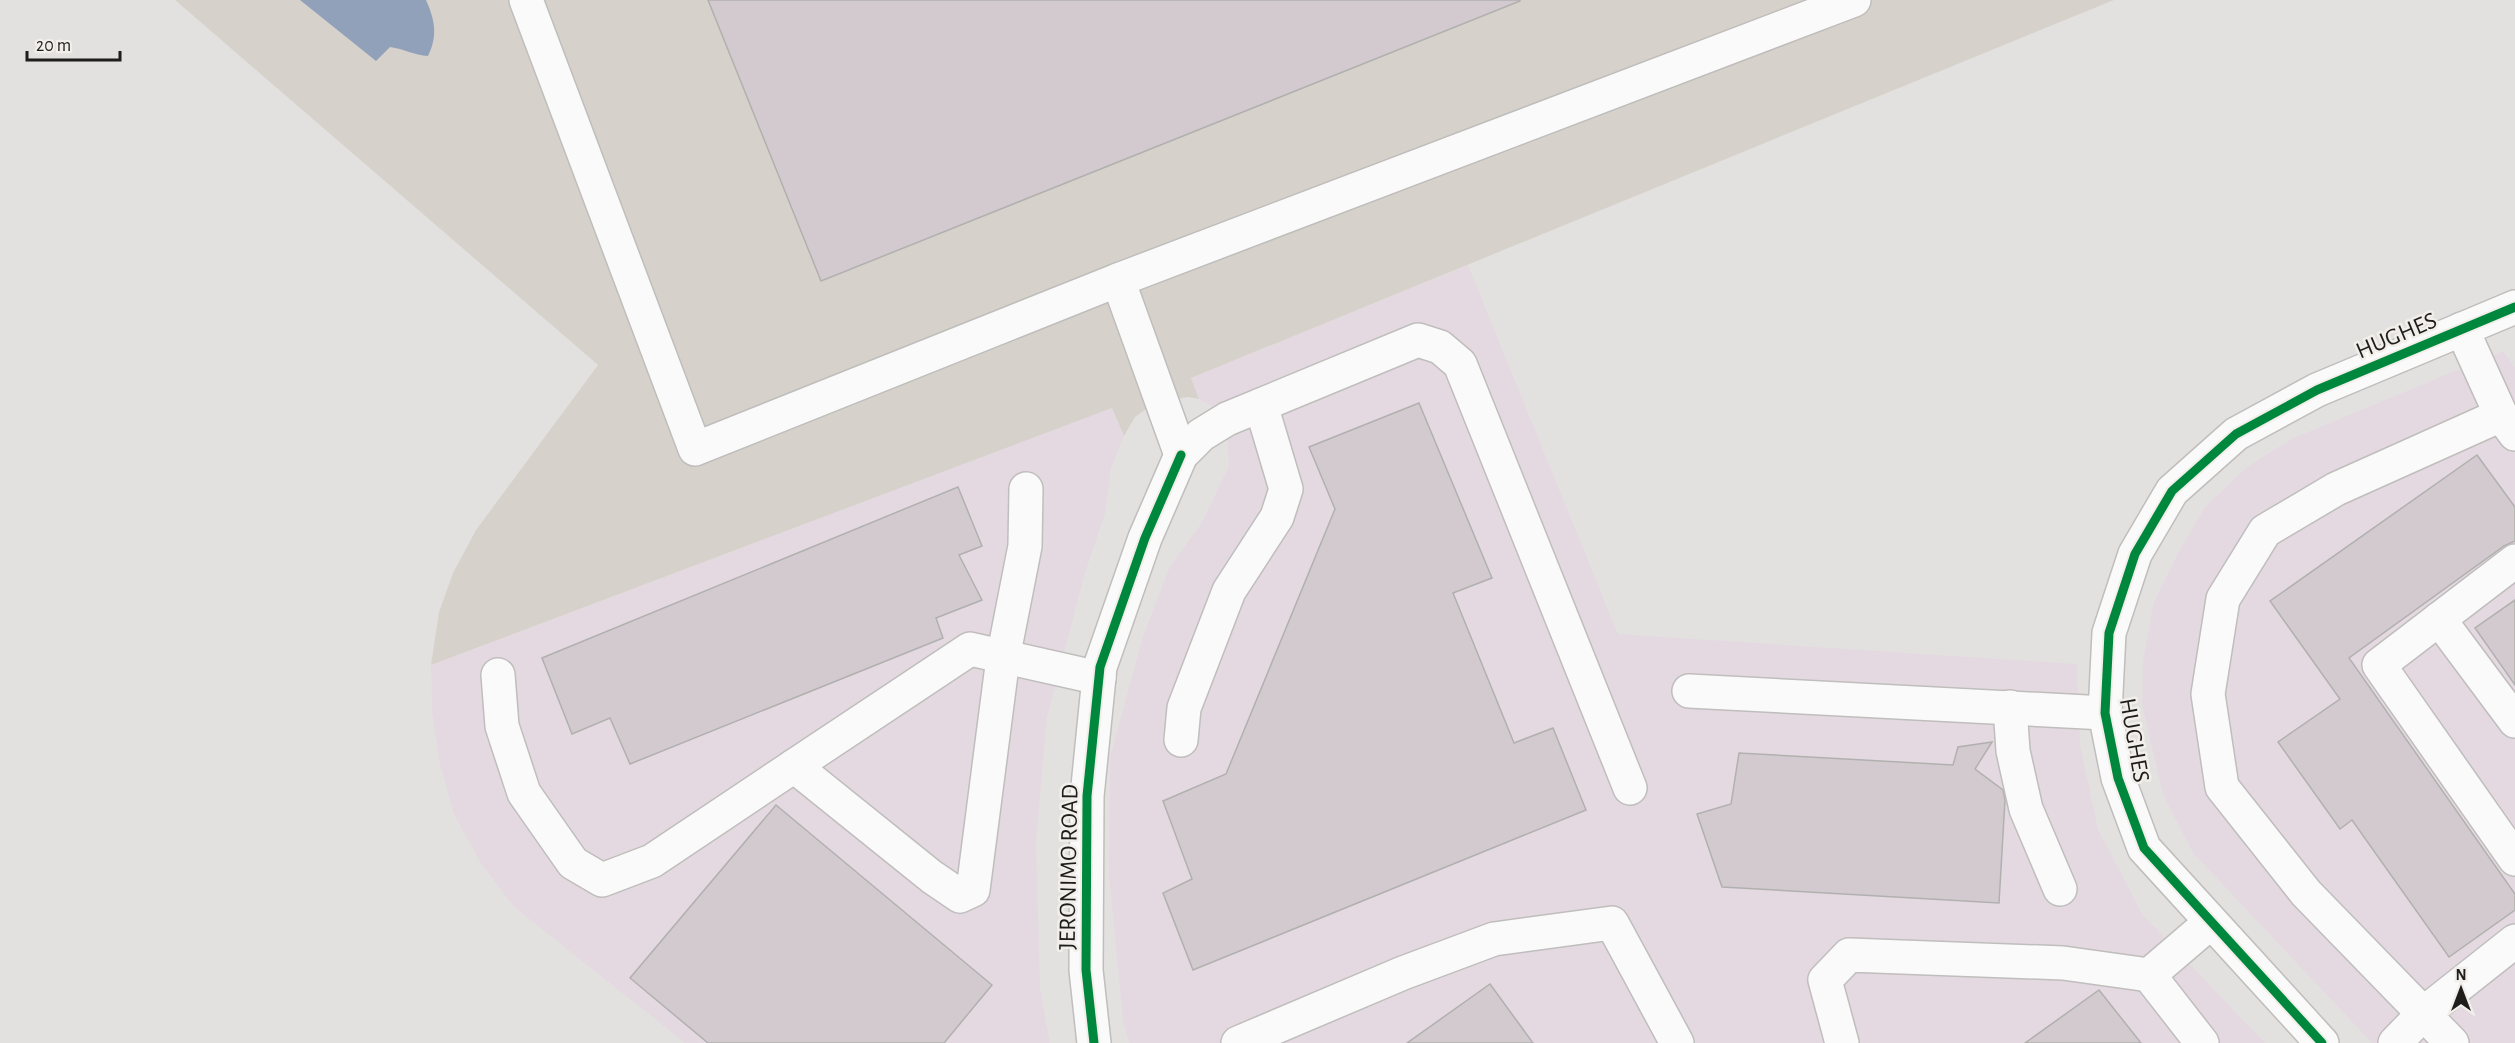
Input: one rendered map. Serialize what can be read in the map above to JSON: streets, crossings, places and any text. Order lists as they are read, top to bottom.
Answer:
{
  "streets": {
    "street": ["HUGHES", "JERONIMO ROAD"]
  },
  "scale_bar": "20 m",
  "north": "top"
}
